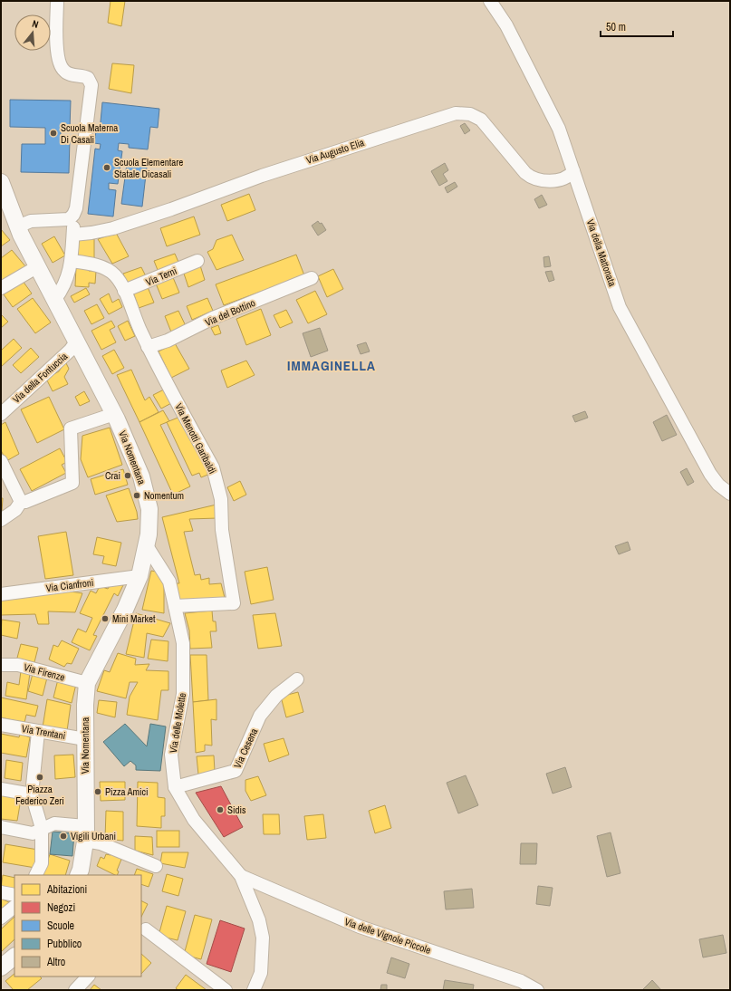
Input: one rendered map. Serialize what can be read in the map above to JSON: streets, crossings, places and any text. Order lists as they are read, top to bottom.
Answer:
{
  "streets": {
    "main road": ["Via Nomentana"],
    "street": [
      "Via Augusto Elia",
      "Via della Mattonata",
      "Via Terni",
      "Via del Bottino",
      "Via della Fontuccia",
      "Via Menotti Garibaldi",
      "Via Cianfroni",
      "Via Firenze",
      "Via delle Molette",
      "Via Trentani",
      "Via Cesena",
      "Via delle Vignole Piccole"
    ]
  },
  "crossings": [
    ["Via Augusto Elia", "Via della Mattonata"],
    ["Via Terni", "Via Menotti Garibaldi"],
    ["Via del Bottino", "Via Menotti Garibaldi"],
    ["Via della Fontuccia", "Via Nomentana"],
    ["Via Menotti Garibaldi", "Via delle Molette"],
    ["Via Nomentana", "Via Cianfroni"],
    ["Via Nomentana", "Via Firenze"],
    ["Via Nomentana", "Via delle Molette"],
    ["Via Nomentana", "Via Trentani"],
    ["Via delle Molette", "Via Cesena"],
    ["Via delle Molette", "Via delle Vignole Piccole"]
  ],
  "districts": ["IMMAGINELLA"],
  "places": [
    "Scuola Materna Di Casali",
    "Scuola Elementare Statale Dicasali",
    "Crai",
    "Nomentum",
    "Mini Market",
    "Piazza Federico Zeri",
    "Pizza Amici",
    "Sidis",
    "Vigili Urbani"
  ],
  "legend": [
    "Abitazioni",
    "Negozi",
    "Scuole",
    "Pubblico",
    "Altro"
  ],
  "scale_bar": "50 m",
  "north": "top"
}
